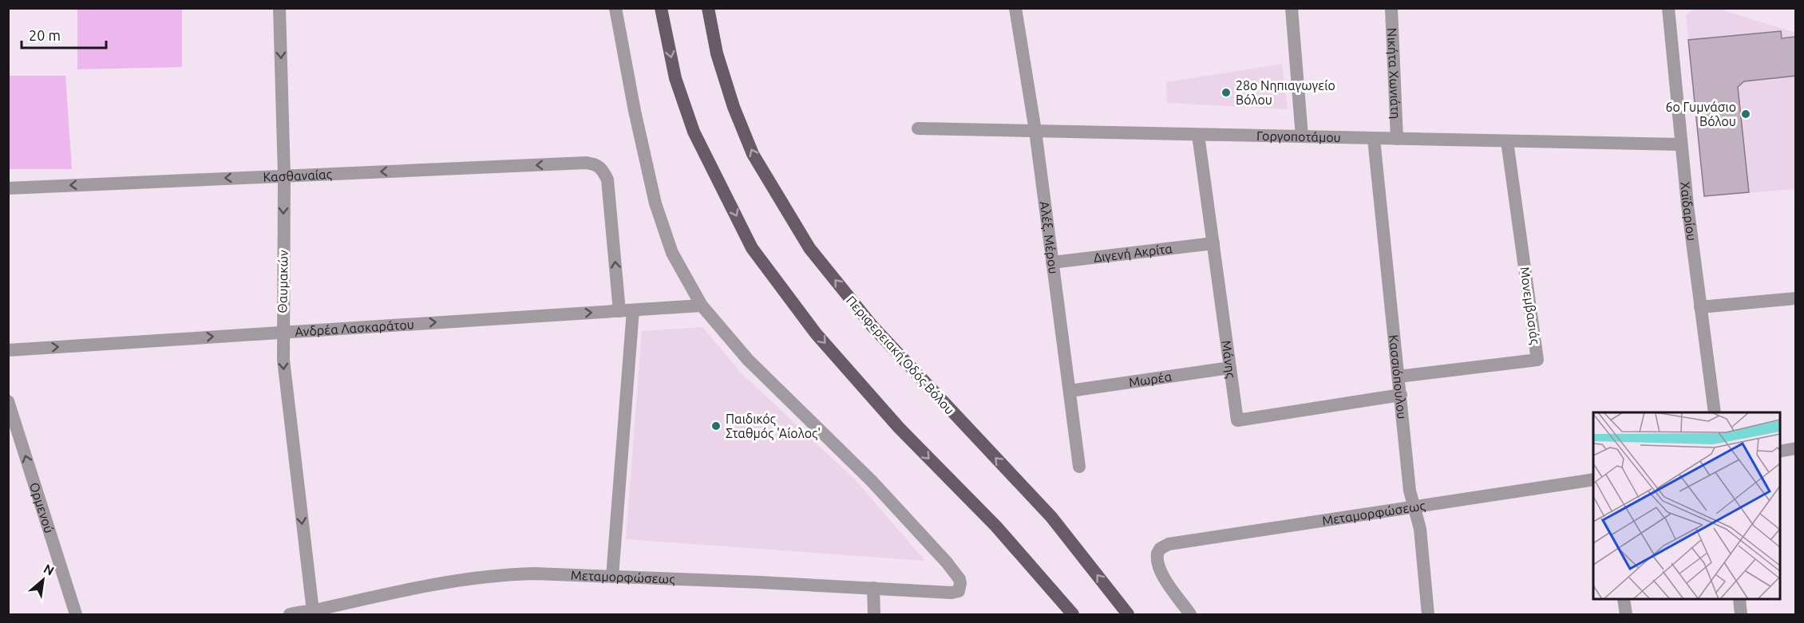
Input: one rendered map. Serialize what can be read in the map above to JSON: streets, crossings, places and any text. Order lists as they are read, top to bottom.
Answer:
{
  "streets": {
    "main road": ["Περιφερειακή Οδός Βόλου"],
    "street": [
      "Νικήτα Χωνιάτη",
      "Γοργοποτάμου",
      "Κασθαναίας",
      "Χαϊδαρίου",
      "Αλέξ. Μέρου",
      "Διγενή Ακρίτα",
      "Θαυμακών",
      "Μονεμβασιάς",
      "Ανδρέα Λασκαράτου",
      "Μάνης",
      "Κασσιόπουλου",
      "Μωρέα",
      "Ορμενού",
      "Μεταμορφώσεως"
    ]
  },
  "crossings": [
    ["Νικήτα Χωνιάτη", "Γοργοποτάμου"],
    ["Γοργοποτάμου", "Χαϊδαρίου"],
    ["Γοργοποτάμου", "Αλέξ. Μέρου"],
    ["Γοργοποτάμου", "Μονεμβασιάς"],
    ["Γοργοποτάμου", "Μάνης"],
    ["Γοργοποτάμου", "Κασσιόπουλου"],
    ["Κασθαναίας", "Θαυμακών"],
    ["Κασθαναίας", "Ανδρέα Λασκαράτου"],
    ["Αλέξ. Μέρου", "Διγενή Ακρίτα"],
    ["Αλέξ. Μέρου", "Μωρέα"],
    ["Διγενή Ακρίτα", "Μάνης"],
    ["Θαυμακών", "Ανδρέα Λασκαράτου"],
    ["Θαυμακών", "Μεταμορφώσεως"],
    ["Μονεμβασιάς", "Κασσιόπουλου"],
    ["Ανδρέα Λασκαράτου", "Μεταμορφώσεως"],
    ["Μάνης", "Κασσιόπουλου"],
    ["Μάνης", "Μωρέα"],
    ["Κασσιόπουλου", "Μεταμορφώσεως"]
  ],
  "one_way": [
    "Κασθαναίας",
    "Θαυμακών",
    "Ανδρέα Λασκαράτου",
    "Ορμενού"
  ],
  "places": ["28ο Νηπιαγωγείο Βόλου", "6ο Γυμνάσιο Βόλου", "Παιδικός Σταθμός 'Αίολος'"],
  "scale_bar": "20 m",
  "north": "top right"
}
